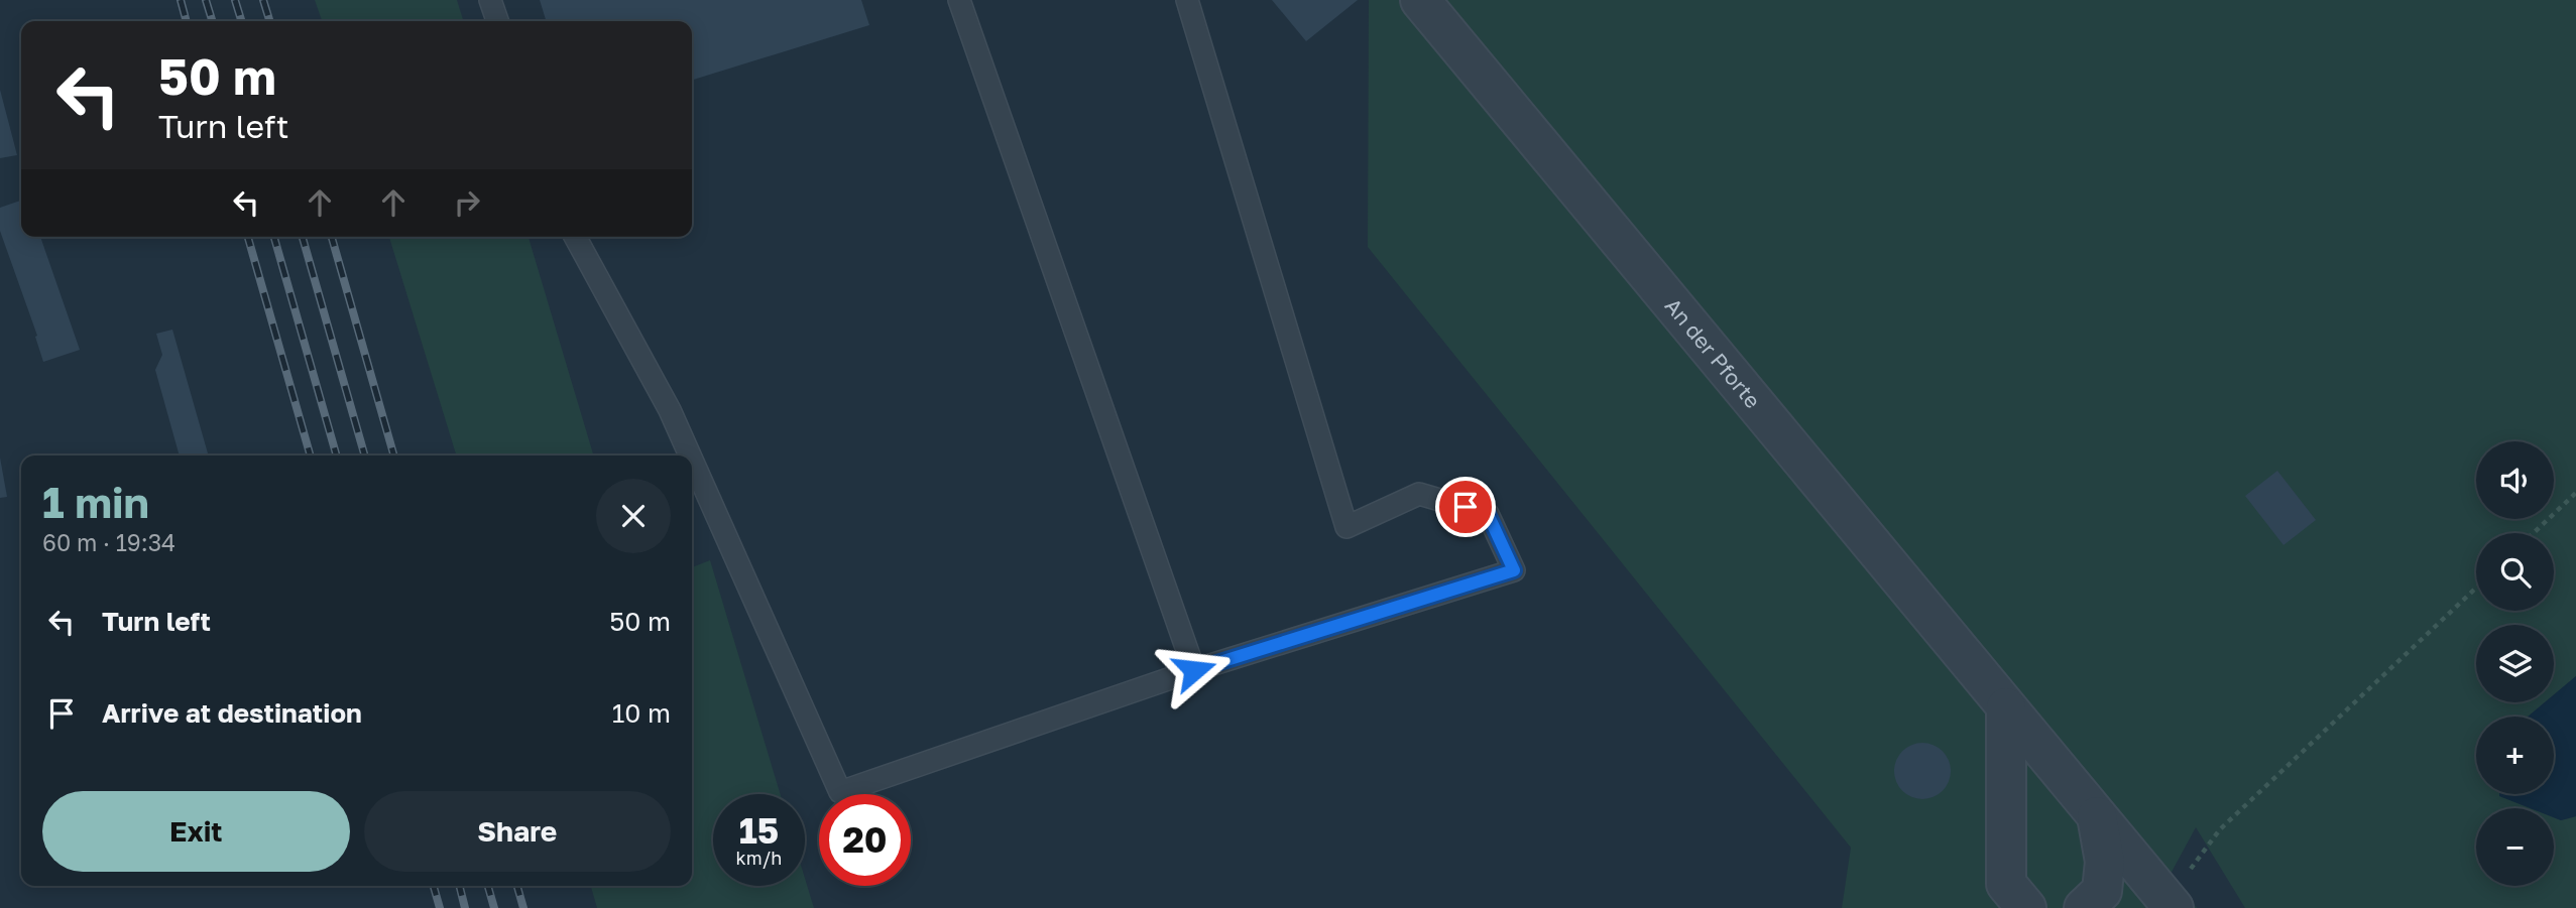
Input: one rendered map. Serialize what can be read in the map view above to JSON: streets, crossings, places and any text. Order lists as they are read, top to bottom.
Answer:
{
  "streets": {
    "street": ["An der Pforte"]
  },
  "page": {
    "turn": ["50 m", "Turn left"],
    "map_buttons": ["+", "−"],
    "heading": ["1 min", "60 m · 19:34"],
    "list": [
      {
        "name": "Turn left",
        "value": "50 m"
      },
      {
        "name": "Arrive at destination",
        "value": "10 m"
      }
    ],
    "buttons": ["Exit", "Share"],
    "speed": "15 km/h",
    "limit": "20"
  }
}
